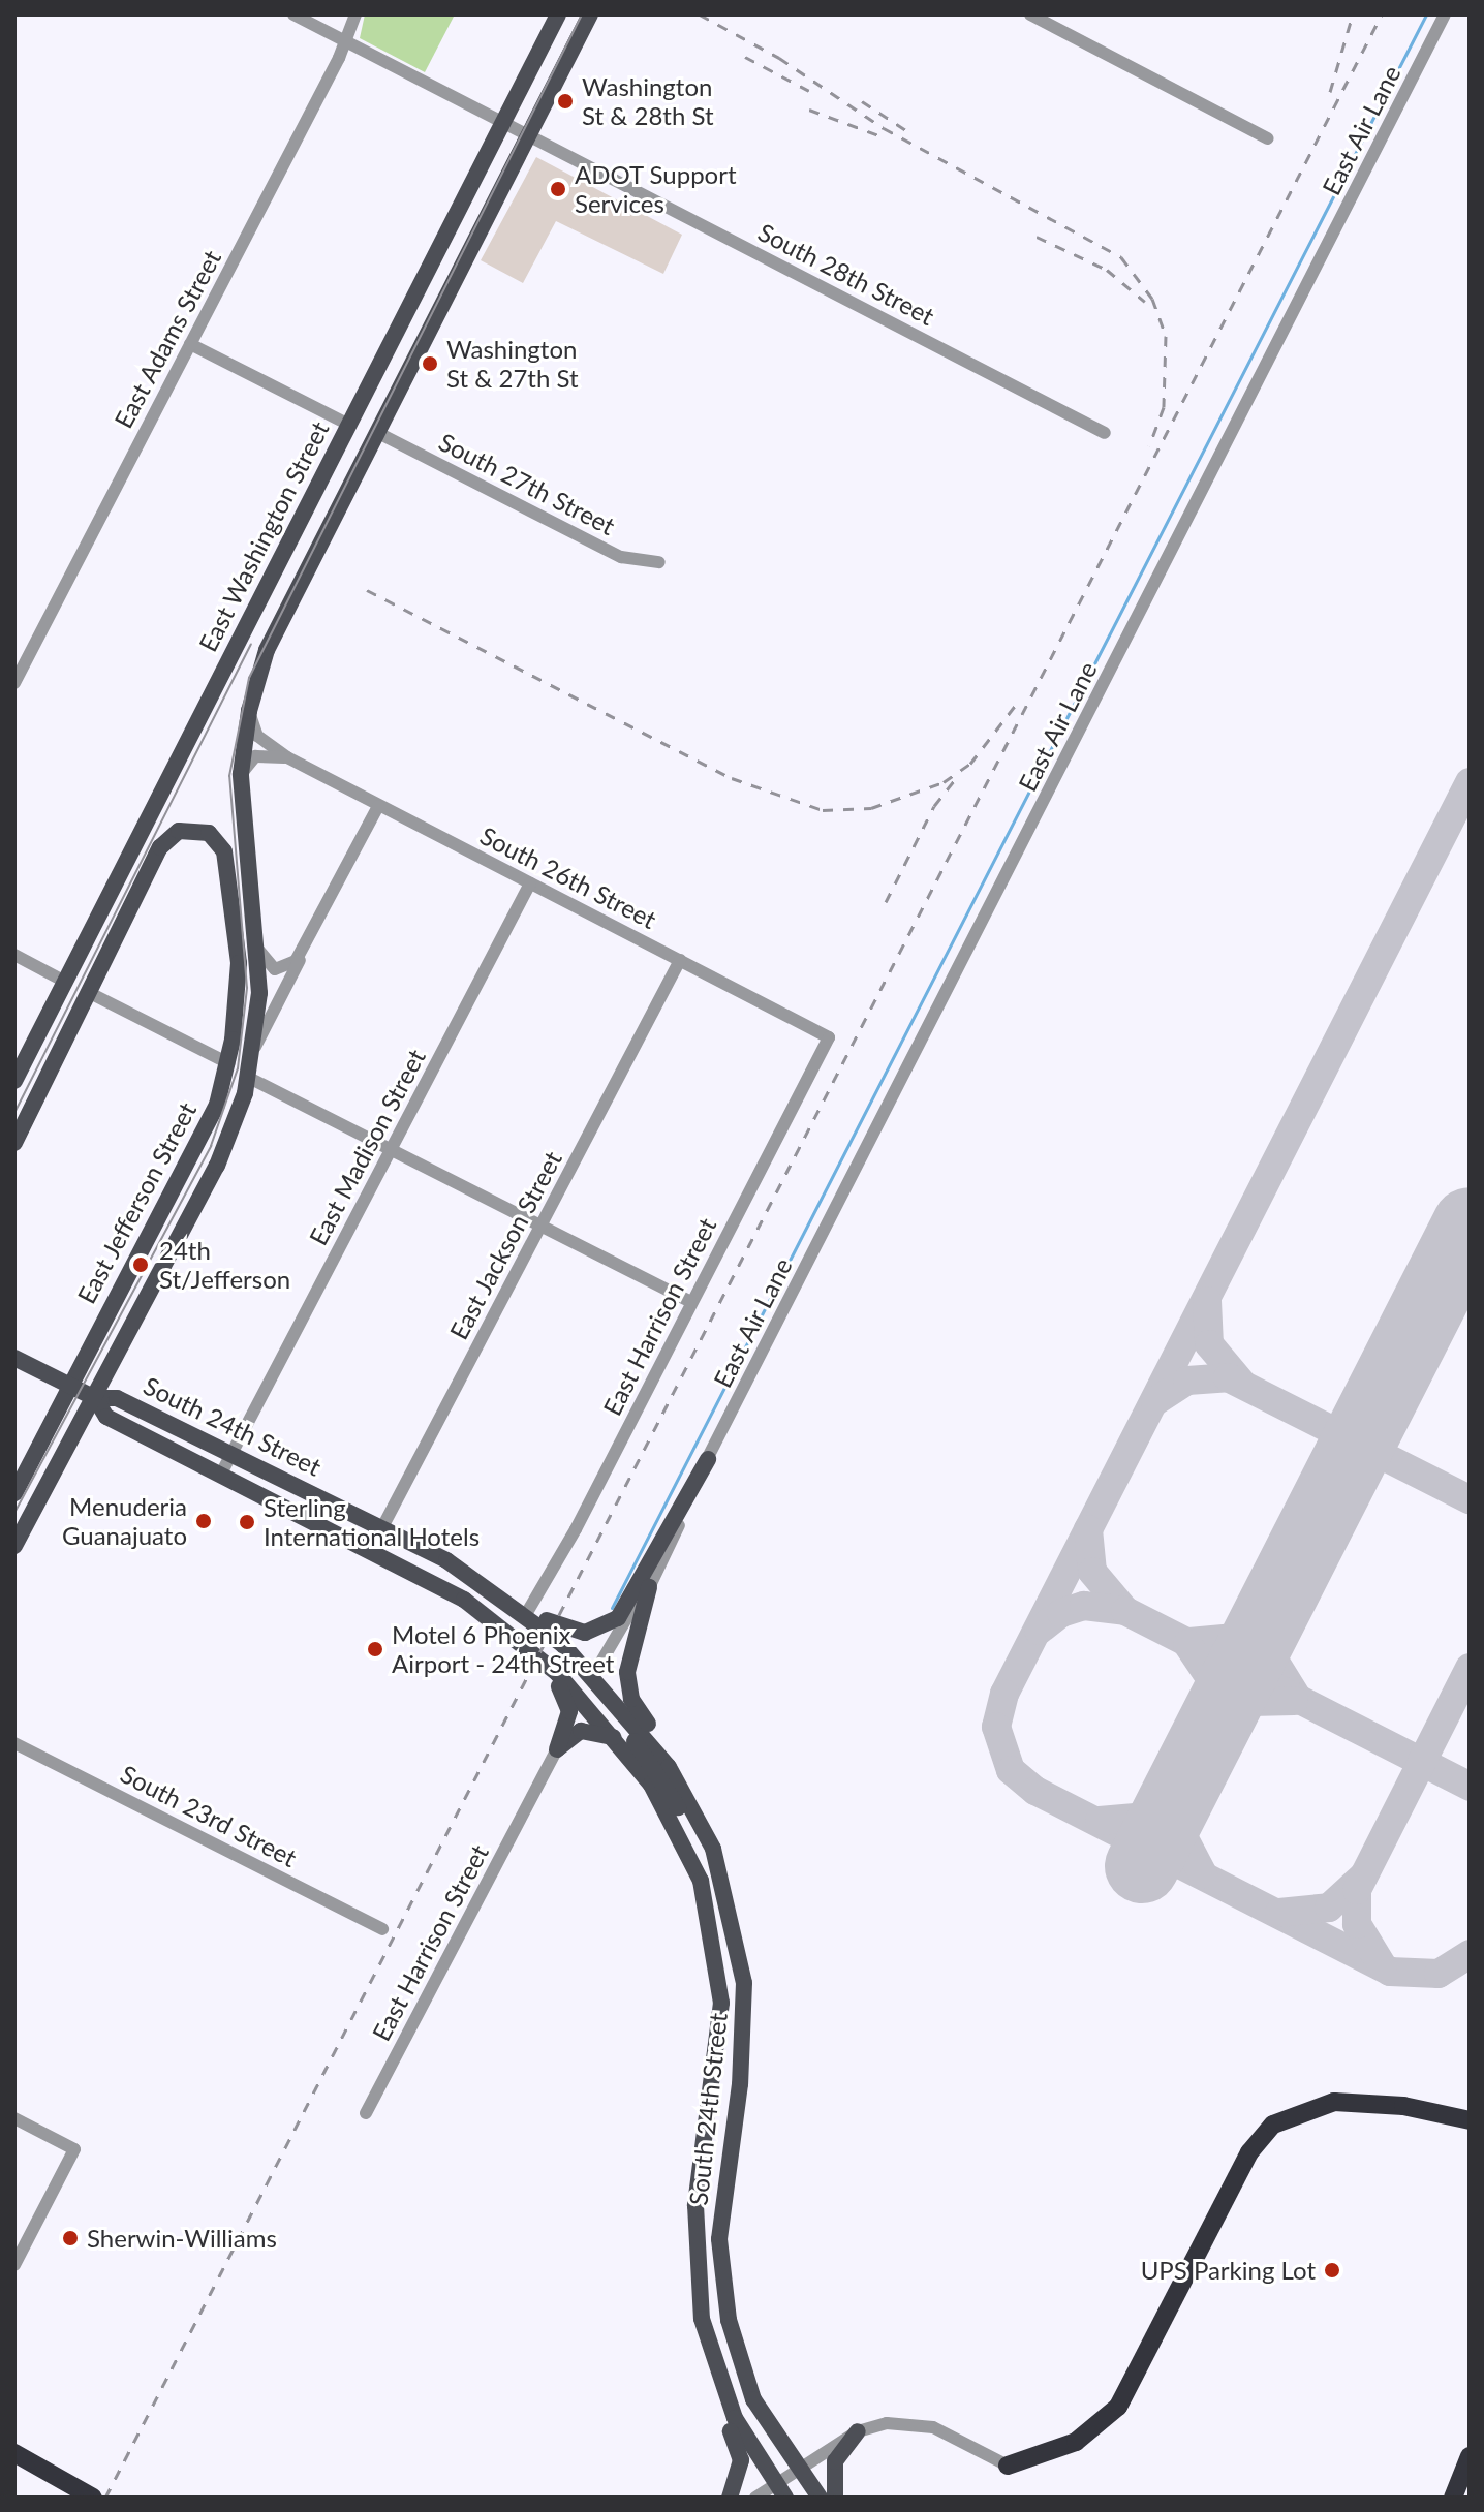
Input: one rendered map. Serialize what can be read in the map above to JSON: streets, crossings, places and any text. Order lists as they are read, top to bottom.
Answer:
{
  "streets": {
    "main road": ["East Washington Street", "East Jefferson Street", "South 24th Street"],
    "street": [
      "East Air Lane",
      "South 28th Street",
      "East Adams Street",
      "South 27th Street",
      "South 26th Street",
      "East Madison Street",
      "East Jackson Street",
      "East Harrison Street",
      "South 23rd Street"
    ]
  },
  "crossings": [
    ["East Air Lane", "South 24th Street"],
    ["South 28th Street", "East Adams Street"],
    ["South 28th Street", "East Washington Street"],
    ["South 27th Street", "East Jefferson Street"],
    ["South 26th Street", "East Madison Street"],
    ["South 26th Street", "East Jefferson Street"],
    ["South 26th Street", "East Jackson Street"],
    ["South 26th Street", "East Harrison Street"],
    ["East Madison Street", "South 24th Street"],
    ["East Jefferson Street", "South 24th Street"],
    ["East Jackson Street", "South 24th Street"],
    ["East Harrison Street", "South 24th Street"]
  ],
  "places": [
    "Washington St & 28th St",
    "ADOT Support Services",
    "Washington St & 27th St",
    "24th St/Jefferson",
    "Menuderia Guanajuato",
    "Sterling International Hotels",
    "Motel 6 Phoenix Airport - 24th Street",
    "Sherwin-Williams",
    "UPS Parking Lot"
  ]
}
